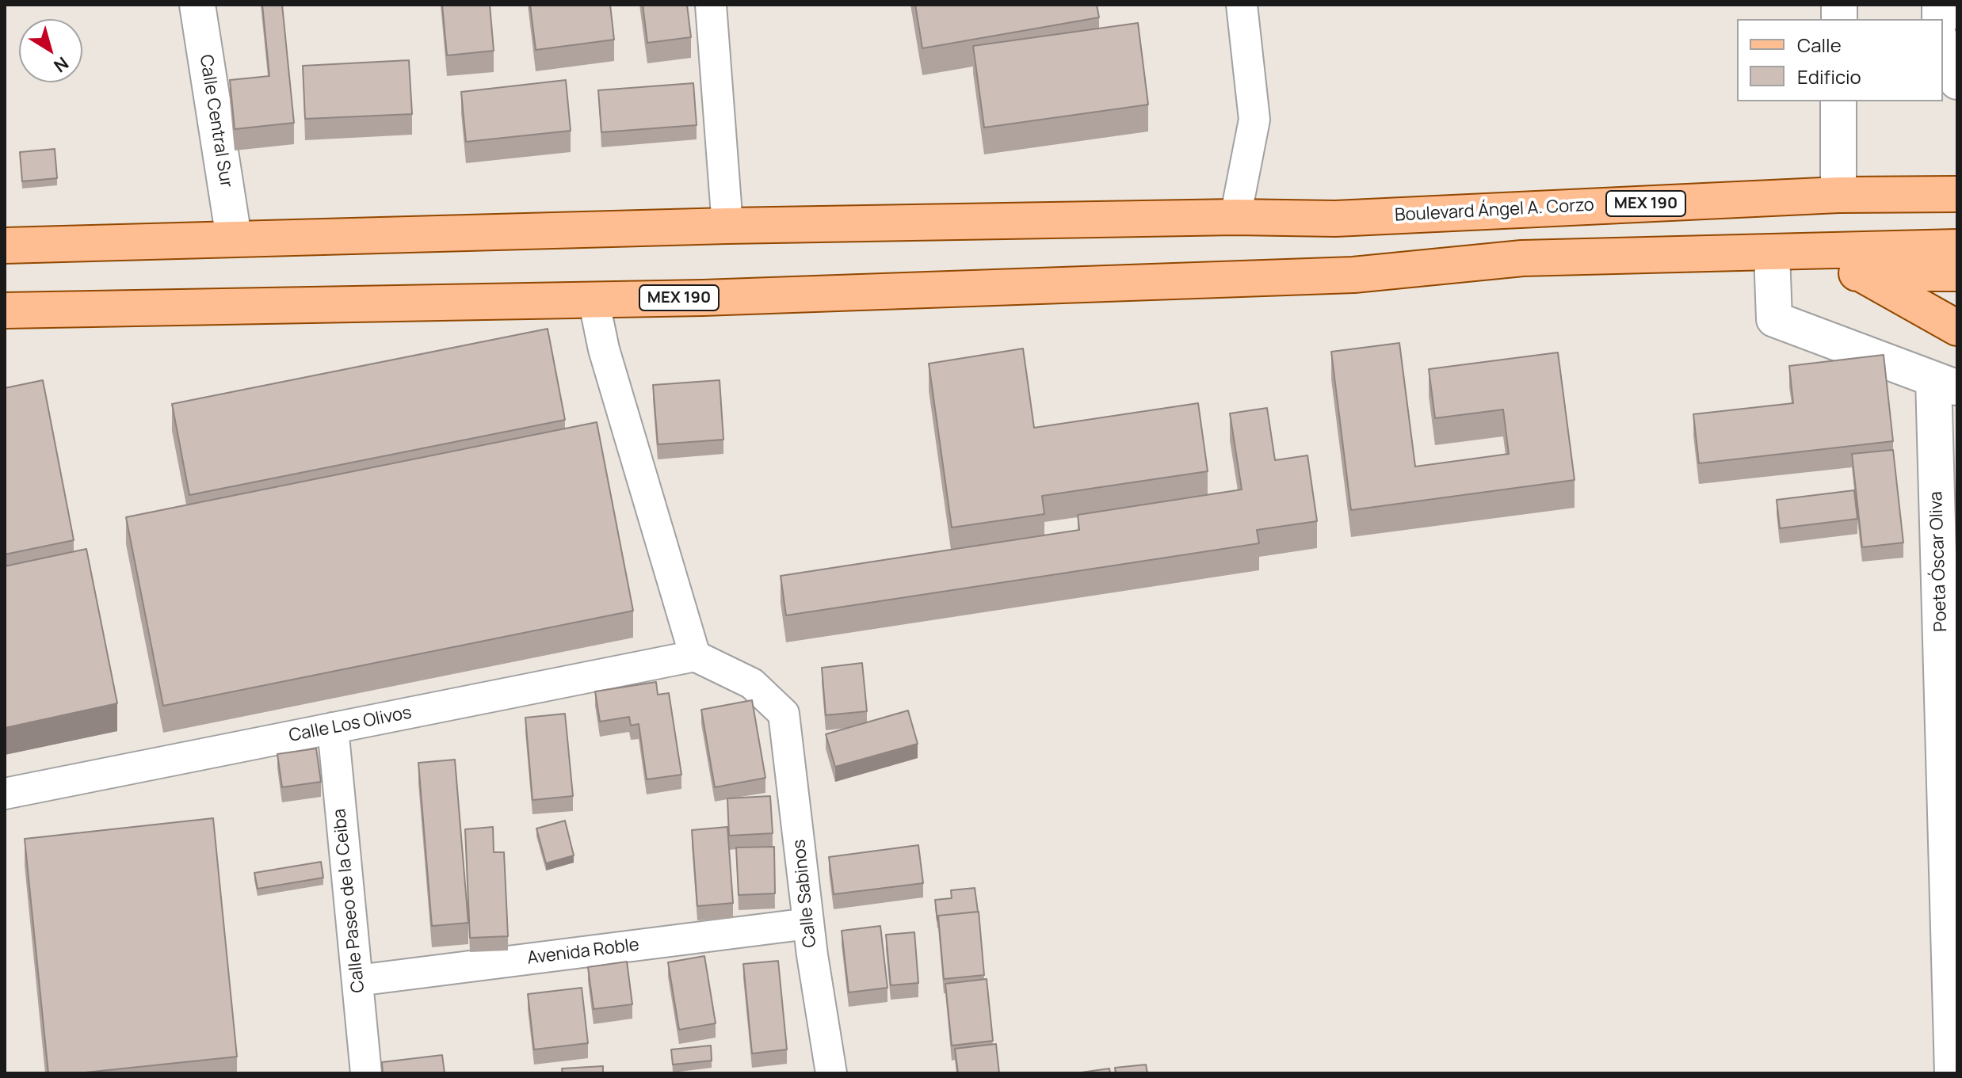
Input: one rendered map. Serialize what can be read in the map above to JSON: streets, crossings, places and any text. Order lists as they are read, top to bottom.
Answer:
{
  "streets": {
    "main road": ["MEX 190", "Boulevard Ángel A. Corzo"],
    "street": [
      "Calle Central Sur",
      "Poeta Óscar Oliva",
      "Calle Los Olivos",
      "Calle Sabinos",
      "Calle Paseo de la Ceiba",
      "Avenida Roble"
    ]
  },
  "crossings": [
    ["Calle Central Sur", "MEX 190"],
    ["MEX 190", "Boulevard Ángel A. Corzo"],
    ["Calle Los Olivos", "Calle Sabinos"],
    ["Calle Los Olivos", "Calle Paseo de la Ceiba"],
    ["Calle Sabinos", "Avenida Roble"],
    ["Calle Paseo de la Ceiba", "Avenida Roble"]
  ],
  "legend": ["Calle", "Edificio"],
  "north": "bottom right"
}
